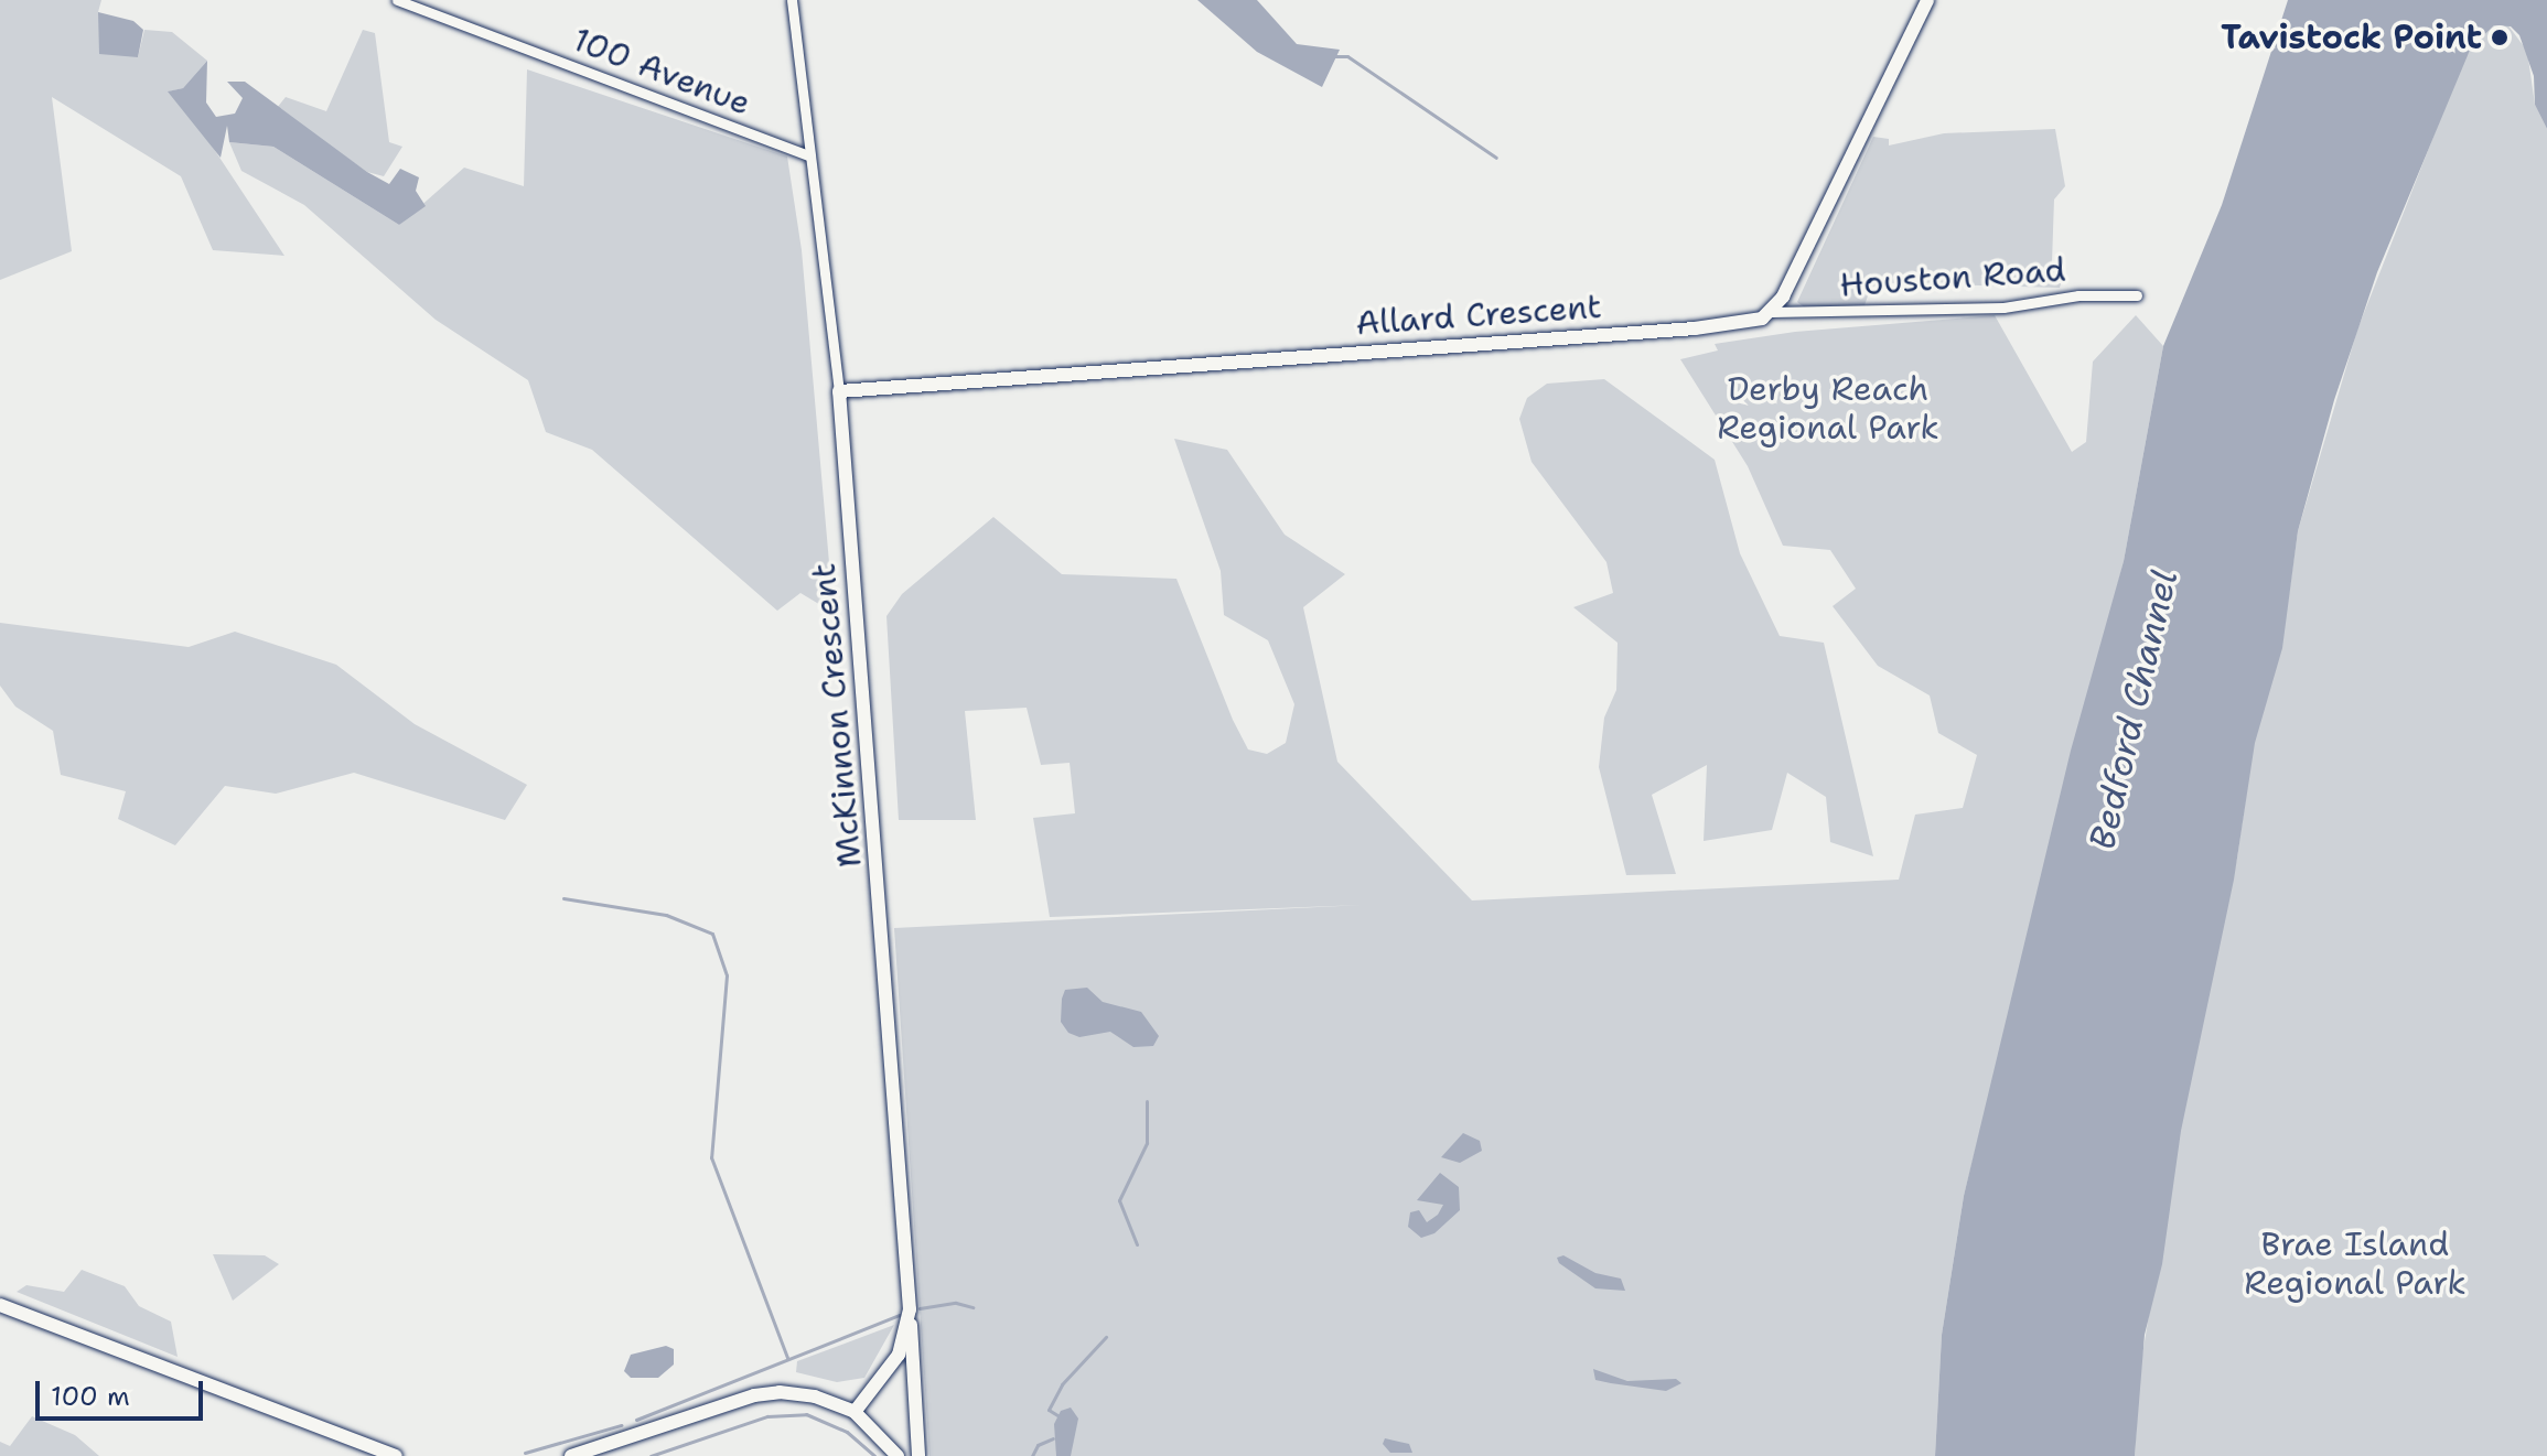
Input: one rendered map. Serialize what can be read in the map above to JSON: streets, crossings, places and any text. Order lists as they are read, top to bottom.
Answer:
{
  "streets": {
    "street": [
      "100 Avenue",
      "Houston Road",
      "Allard Crescent",
      "McKinnon Crescent"
    ]
  },
  "crossings": [
    ["100 Avenue", "McKinnon Crescent"],
    ["Houston Road", "Allard Crescent"],
    ["Allard Crescent", "McKinnon Crescent"]
  ],
  "water": ["Bedford Channel"],
  "parks": ["Derby Reach Regional Park", "Brae Island Regional Park"],
  "places": ["Tavistock Point"],
  "scale_bar": "100 m"
}
